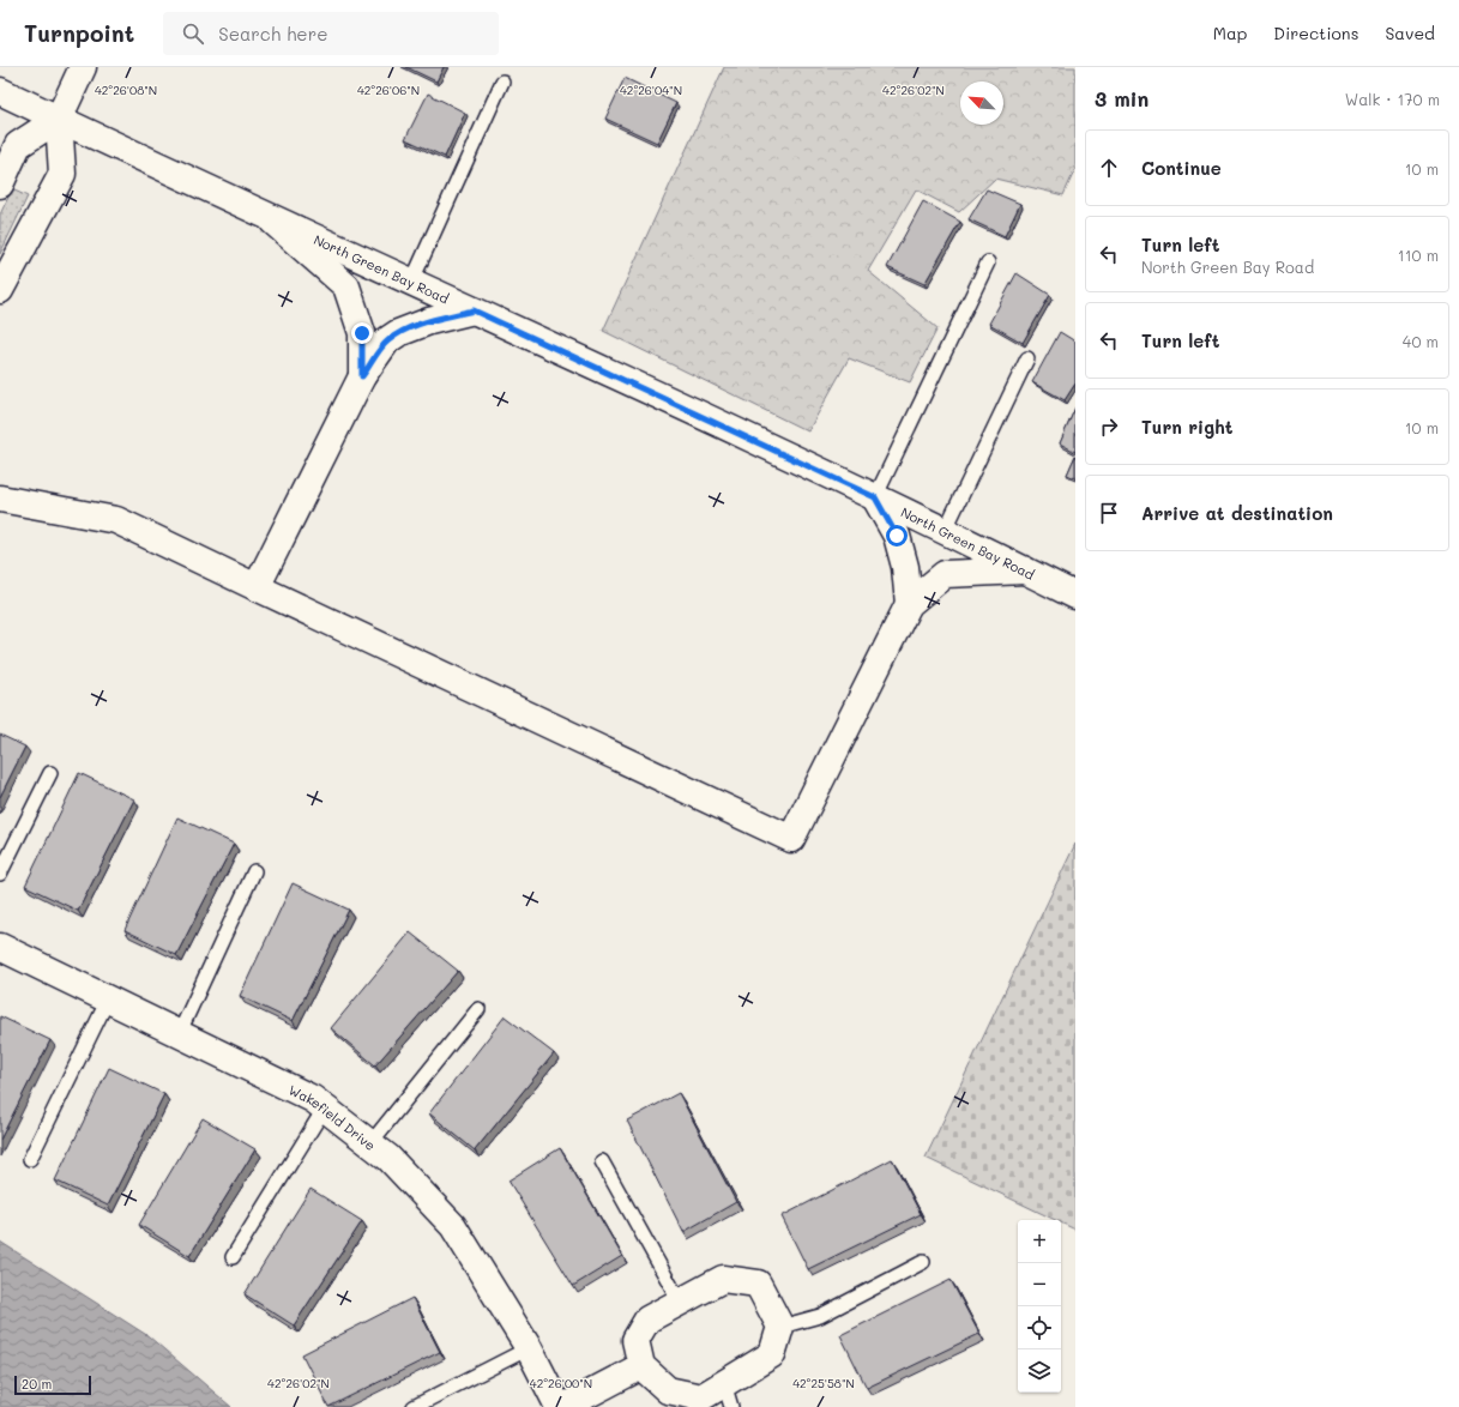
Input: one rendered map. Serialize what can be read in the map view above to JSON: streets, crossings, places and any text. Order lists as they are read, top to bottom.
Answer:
{
  "streets": {
    "street": ["North Green Bay Road", "Wakefield Drive"]
  },
  "scale_bar": "20 m",
  "north": "top left",
  "page": {
    "header": "Turnpoint",
    "search": "Search here",
    "nav": ["Map", "Directions", "Saved"],
    "heading": ["3 min", "Walk · 170 m"],
    "list": [
      ["Continue", "10 m"],
      ["Turn left", "North Green Bay Road", "110 m"],
      ["Turn left", "40 m"],
      ["Turn right", "10 m"],
      "Arrive at destination"
    ],
    "map_buttons": ["+", "−"],
    "scale": "20 m"
  },
  "coordinates": [
    "42°26'08\"N",
    "42°26'06\"N",
    "42°26'04\"N",
    "42°26'02\"N",
    "42°26'00\"N",
    "42°25'58\"N"
  ]
}
